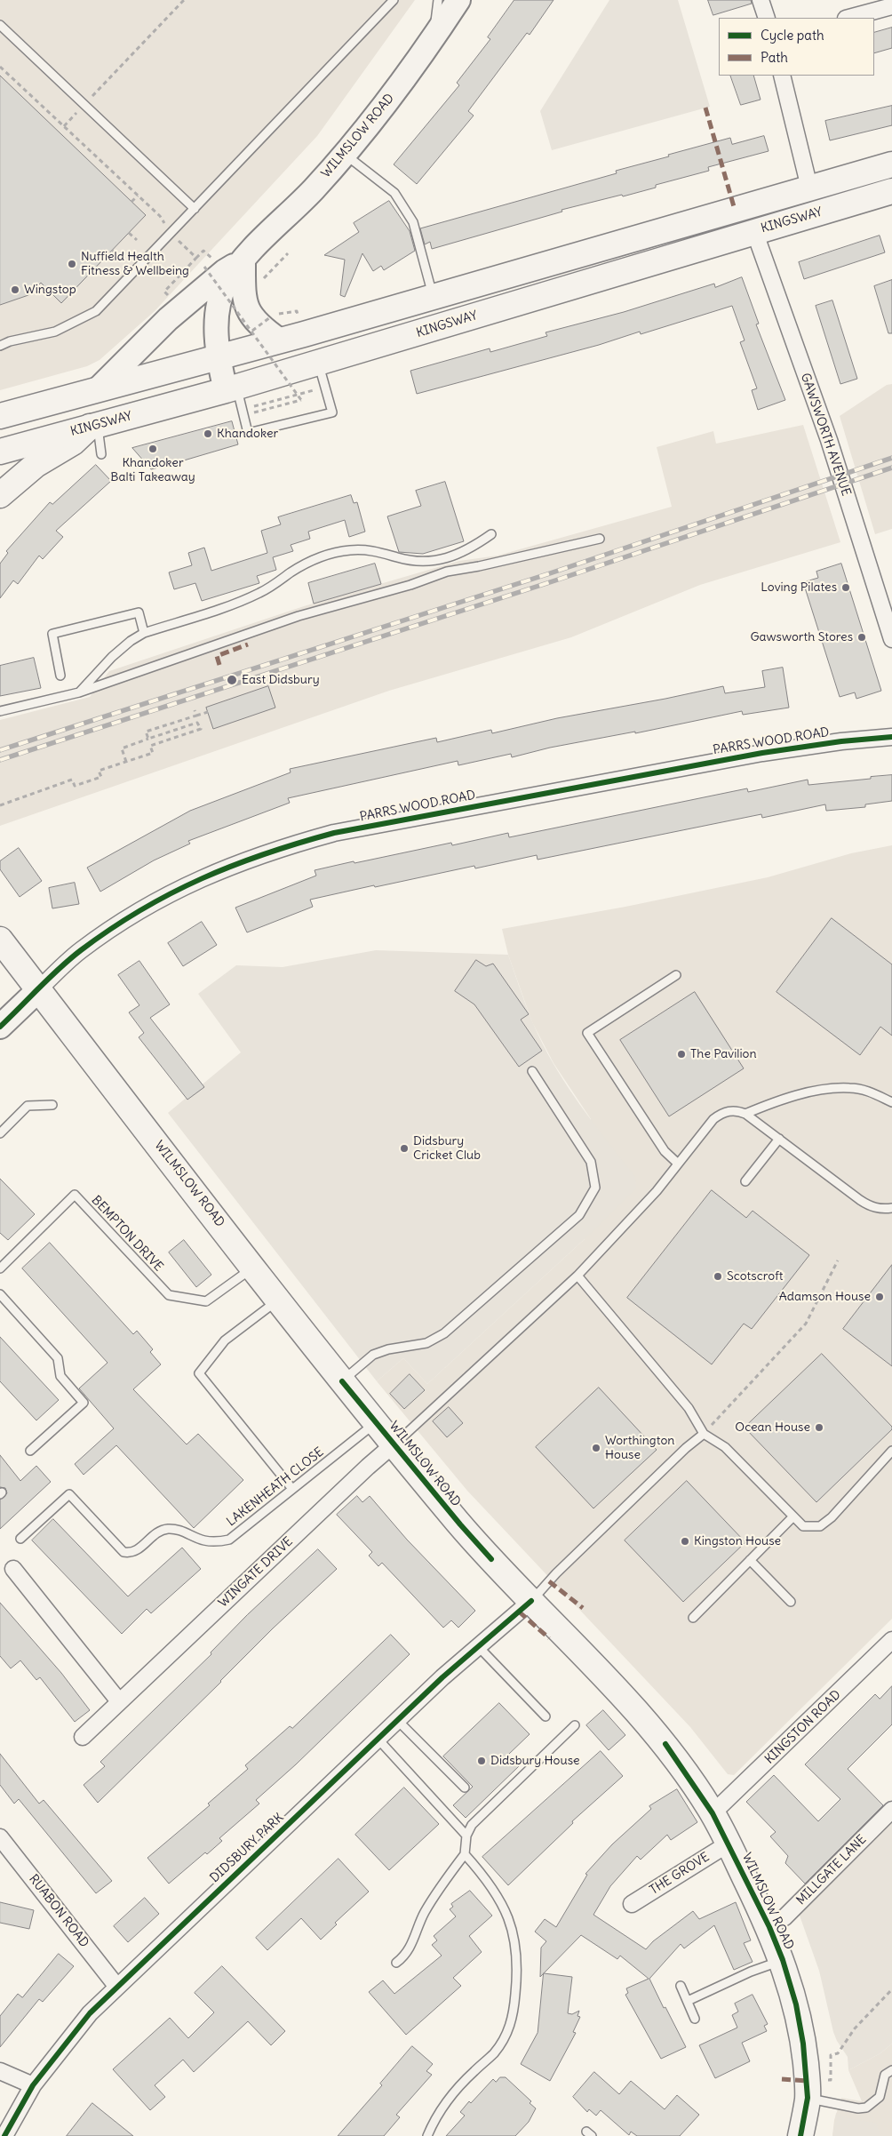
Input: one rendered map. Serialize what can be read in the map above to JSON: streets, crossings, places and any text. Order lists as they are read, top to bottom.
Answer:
{
  "streets": {
    "main road": ["WILMSLOW ROAD", "KINGSWAY", "PARRS WOOD ROAD"],
    "street": [
      "GAWSWORTH AVENUE",
      "WINGATE DRIVE",
      "KINGSTON ROAD",
      "DIDSBURY PARK",
      "MILLGATE LANE",
      "THE GROVE",
      "RUABON ROAD"
    ],
    "lane": ["BEMPTON DRIVE", "LAKENHEATH CLOSE"]
  },
  "crossings": [
    ["WILMSLOW ROAD", "KINGSWAY"],
    ["WILMSLOW ROAD", "PARRS WOOD ROAD"],
    ["WILMSLOW ROAD", "BEMPTON DRIVE"],
    ["WILMSLOW ROAD", "LAKENHEATH CLOSE"],
    ["WILMSLOW ROAD", "WINGATE DRIVE"],
    ["WILMSLOW ROAD", "KINGSTON ROAD"],
    ["WILMSLOW ROAD", "DIDSBURY PARK"],
    ["WILMSLOW ROAD", "MILLGATE LANE"],
    ["WILMSLOW ROAD", "THE GROVE"],
    ["KINGSWAY", "GAWSWORTH AVENUE"],
    ["DIDSBURY PARK", "RUABON ROAD"]
  ],
  "places": [
    "Nuffield Health Fitness & Wellbeing",
    "Wingstop",
    "Khandoker",
    "Khandoker Balti Takeaway",
    "Loving Pilates",
    "Gawsworth Stores",
    "East Didsbury",
    "The Pavilion",
    "Didsbury Cricket Club",
    "Scotscroft",
    "Adamson House",
    "Ocean House",
    "Worthington House",
    "Kingston House",
    "Didsbury House"
  ],
  "legend": ["Cycle path", "Path"]
}
